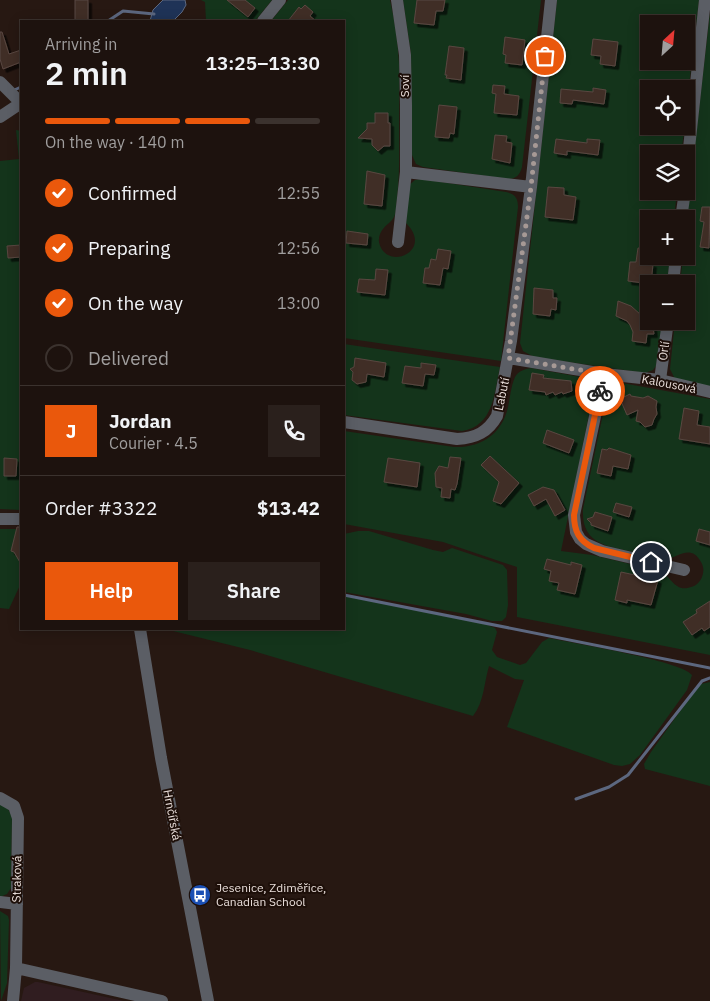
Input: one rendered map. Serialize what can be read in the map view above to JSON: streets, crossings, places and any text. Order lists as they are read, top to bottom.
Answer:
{
  "streets": {
    "street": [
      "Soví",
      "Orlí",
      "Kalousová",
      "Labutí",
      "Hrnčířská",
      "Straková"
    ]
  },
  "crossings": [
    ["Orlí", "Kalousová"],
    ["Kalousová", "Labutí"]
  ],
  "places": {
    "bus stop": ["Jesenice, Zdiměřice, Canadian School"]
  },
  "north": "top right",
  "page": {
    "map_buttons": ["+", "−"],
    "heading": ["2 min", "Arriving in", "13:25–13:30"],
    "panel": [
      "Jordan",
      "Courier · 4.5",
      "Order #3322",
      "$13.42"
    ],
    "bar": "On the way · 140 m",
    "list": [
      ["Confirmed", "12:55"],
      ["Preparing", "12:56"],
      ["On the way", "13:00"],
      "Delivered"
    ],
    "round": "J",
    "buttons": ["Help", "Share"]
  }
}
